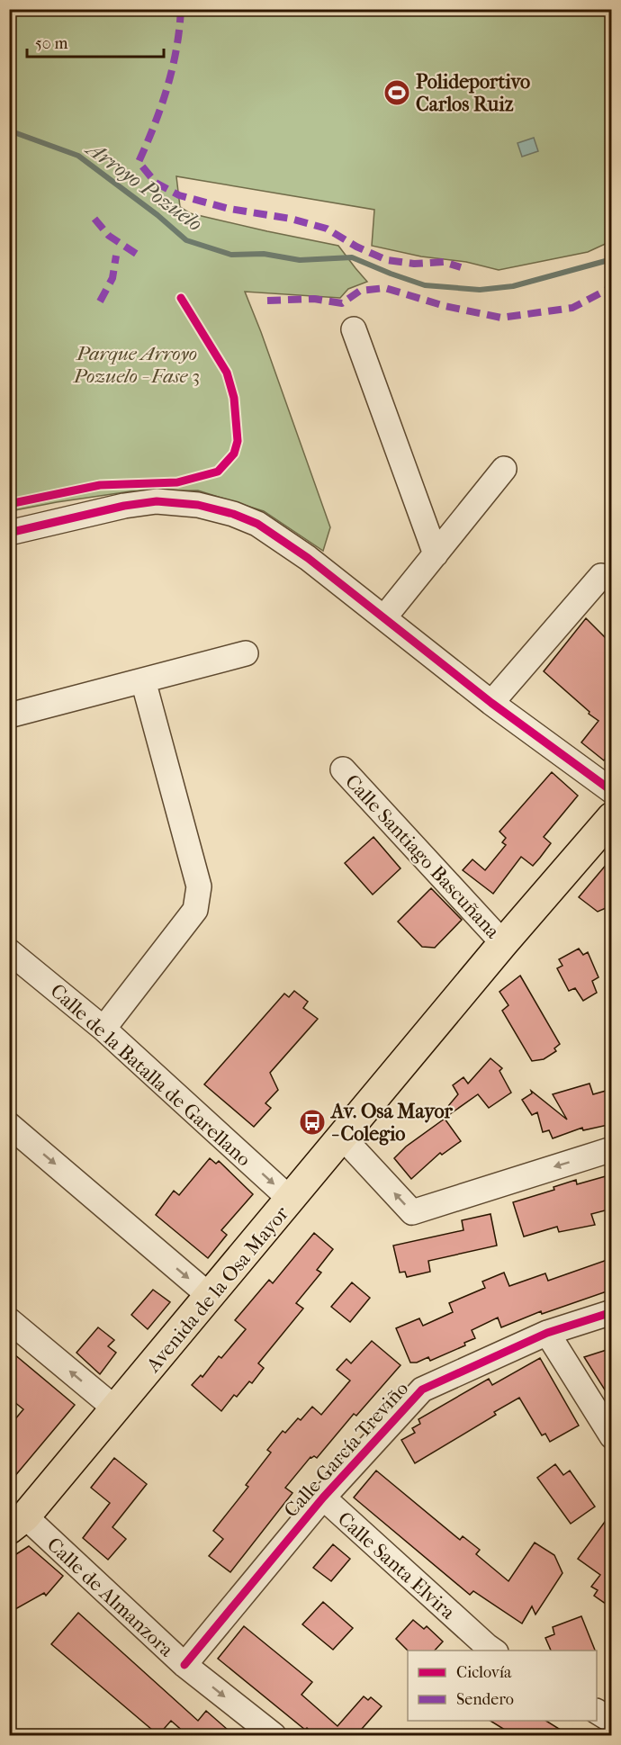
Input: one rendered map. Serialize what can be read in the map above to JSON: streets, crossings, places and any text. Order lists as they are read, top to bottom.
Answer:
{
  "streets": {
    "main road": ["Avenida de la Osa Mayor"],
    "street": [
      "Calle Santiago Bascuñana",
      "Calle de la Batalla de Garellano",
      "Calle García Treviño",
      "Calle Santa Elvira",
      "Calle de Almanzora"
    ]
  },
  "crossings": [
    ["Calle Santiago Bascuñana", "Avenida de la Osa Mayor"],
    ["Calle de la Batalla de Garellano", "Avenida de la Osa Mayor"],
    ["Avenida de la Osa Mayor", "Calle de Almanzora"],
    ["Calle García Treviño", "Calle Santa Elvira"],
    ["Calle García Treviño", "Calle de Almanzora"]
  ],
  "water": ["Arroyo Pozuelo"],
  "parks": ["Parque Arroyo Pozuelo - Fase 3"],
  "places": {
    "sports": ["Polideportivo Carlos Ruiz"],
    "bus stop": ["Av. Osa Mayor - Colegio"]
  },
  "legend": ["Ciclovía", "Sendero"],
  "scale_bar": "50 m"
}
